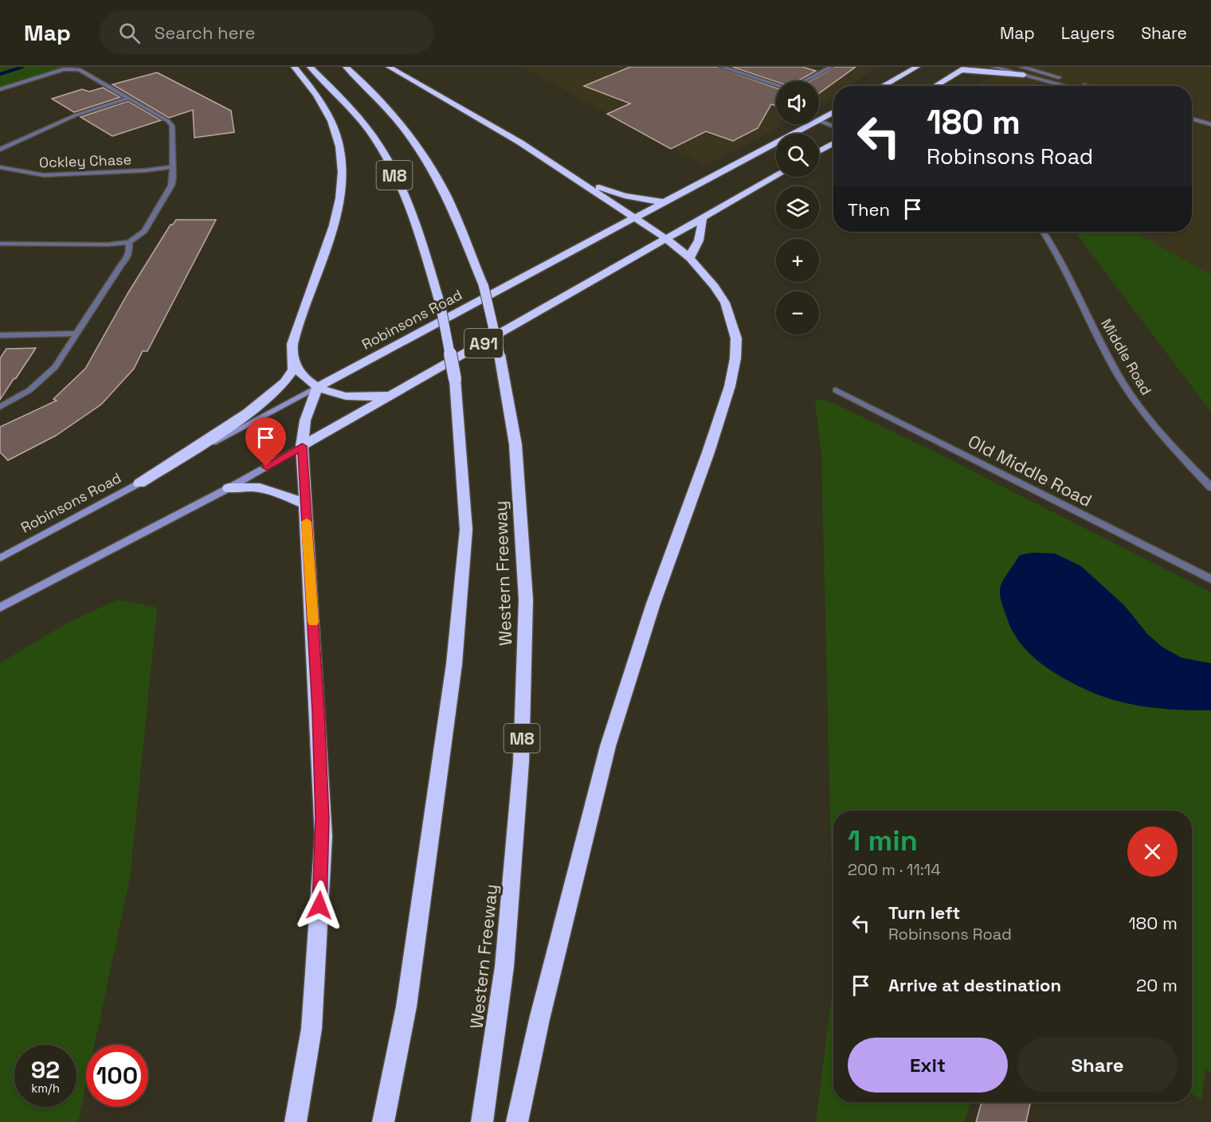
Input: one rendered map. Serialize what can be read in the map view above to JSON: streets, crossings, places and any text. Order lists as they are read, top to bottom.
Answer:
{
  "streets": {
    "highway": [
      "M8",
      "Robinsons Road",
      "A91",
      "Western Freeway"
    ],
    "street": ["Ockley Chase", "Middle Road", "Old Middle Road"]
  },
  "page": {
    "header": "Map",
    "search": "Search here",
    "nav": ["Map", "Layers", "Share"],
    "map_buttons": ["+", "−"],
    "turn": ["180 m", "Robinsons Road"],
    "then": "Then",
    "heading": ["1 min", "200 m · 11:14"],
    "list": [
      {
        "name": "Turn left",
        "note": "Robinsons Road",
        "value": "180 m"
      },
      {
        "name": "Arrive at destination",
        "value": "20 m"
      }
    ],
    "buttons": ["Exit", "Share"],
    "speed": "92 km/h",
    "limit": "100"
  }
}
